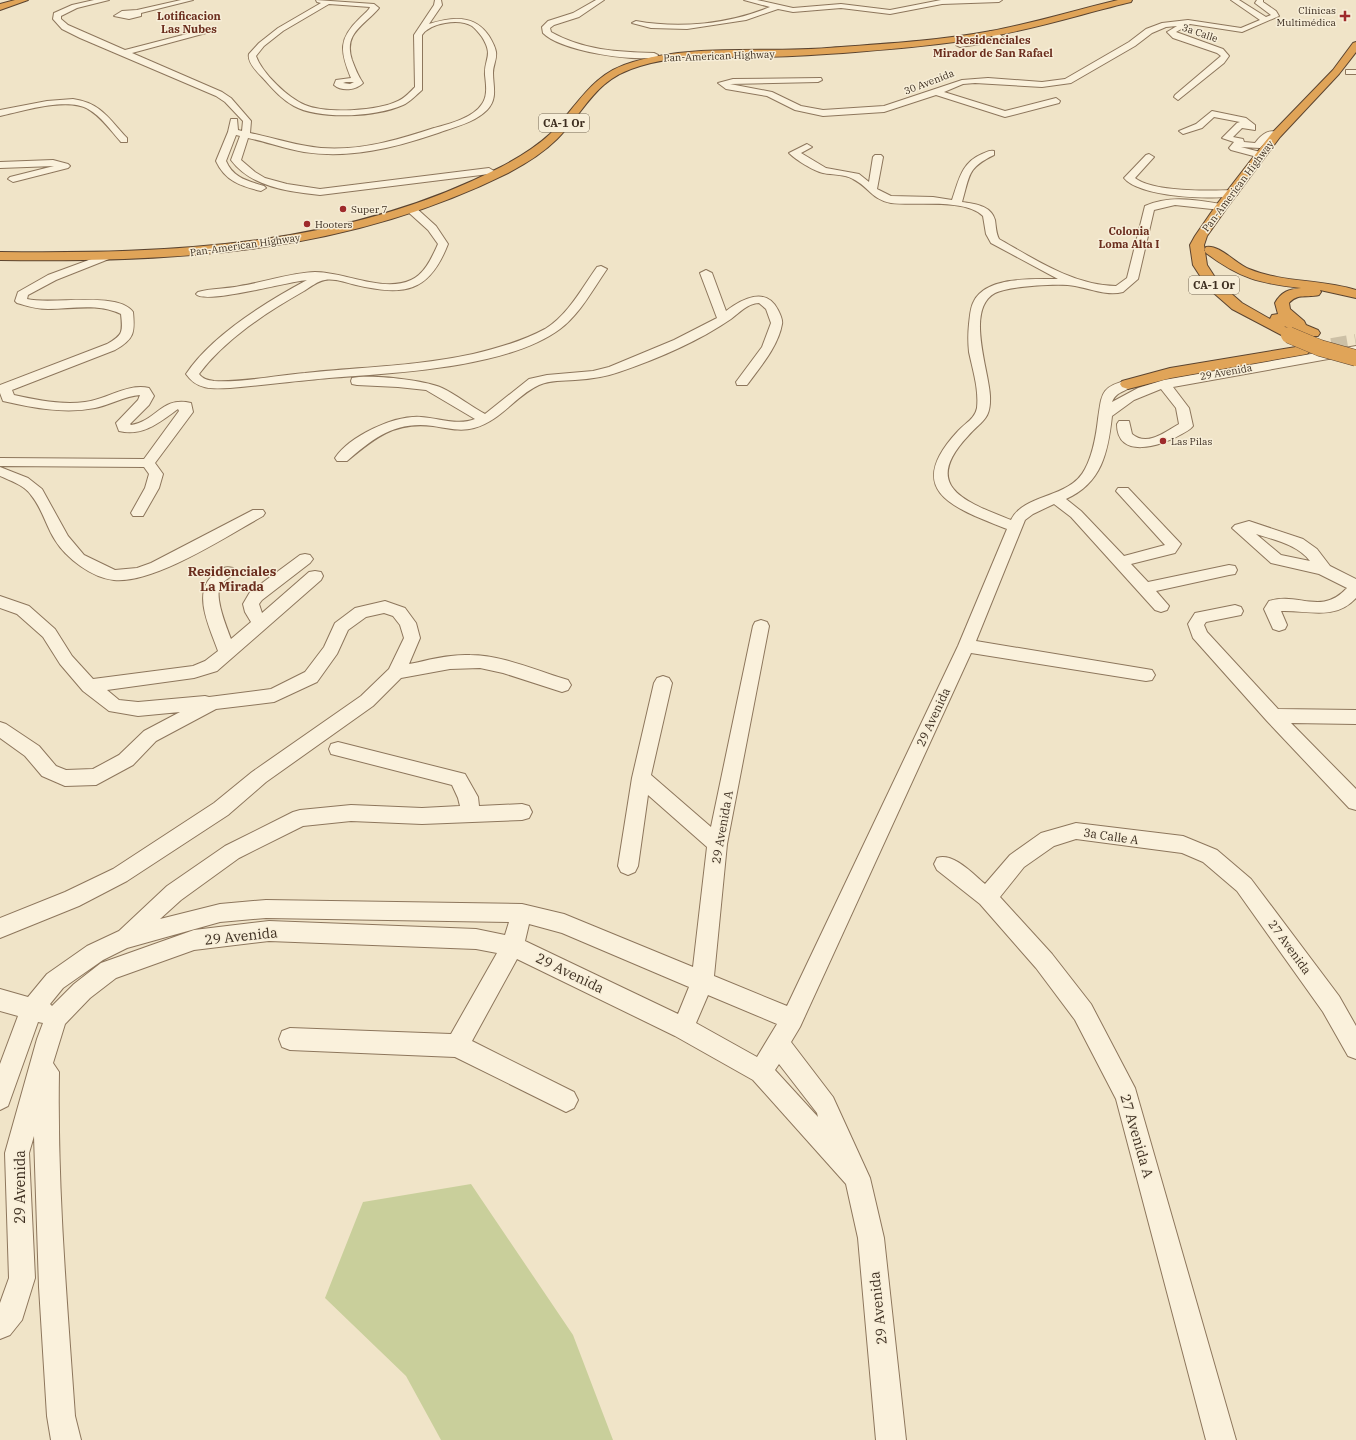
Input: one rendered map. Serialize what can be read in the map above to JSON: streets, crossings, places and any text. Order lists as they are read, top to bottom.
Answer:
{
  "streets": {
    "highway": ["Pan-American Highway", "CA-1 Or"],
    "street": [
      "3a Calle",
      "30 Avenida",
      "29 Avenida",
      "29 Avenida A",
      "3a Calle A",
      "27 Avenida",
      "27 Avenida A"
    ]
  },
  "crossings": [
    ["3a Calle", "30 Avenida"],
    ["Pan-American Highway", "29 Avenida"],
    ["29 Avenida", "29 Avenida A"],
    ["3a Calle A", "27 Avenida"],
    ["3a Calle A", "27 Avenida A"]
  ],
  "districts": [
    "Lotificacion Las Nubes",
    "Residenciales Mirador de San Rafael",
    "Colonia Loma Alta I",
    "Residenciales La Mirada"
  ],
  "places": {
    "health": ["Clínicas Multimédica"],
    "other": ["Super 7", "Hooters", "Las Pilas"]
  }
}
